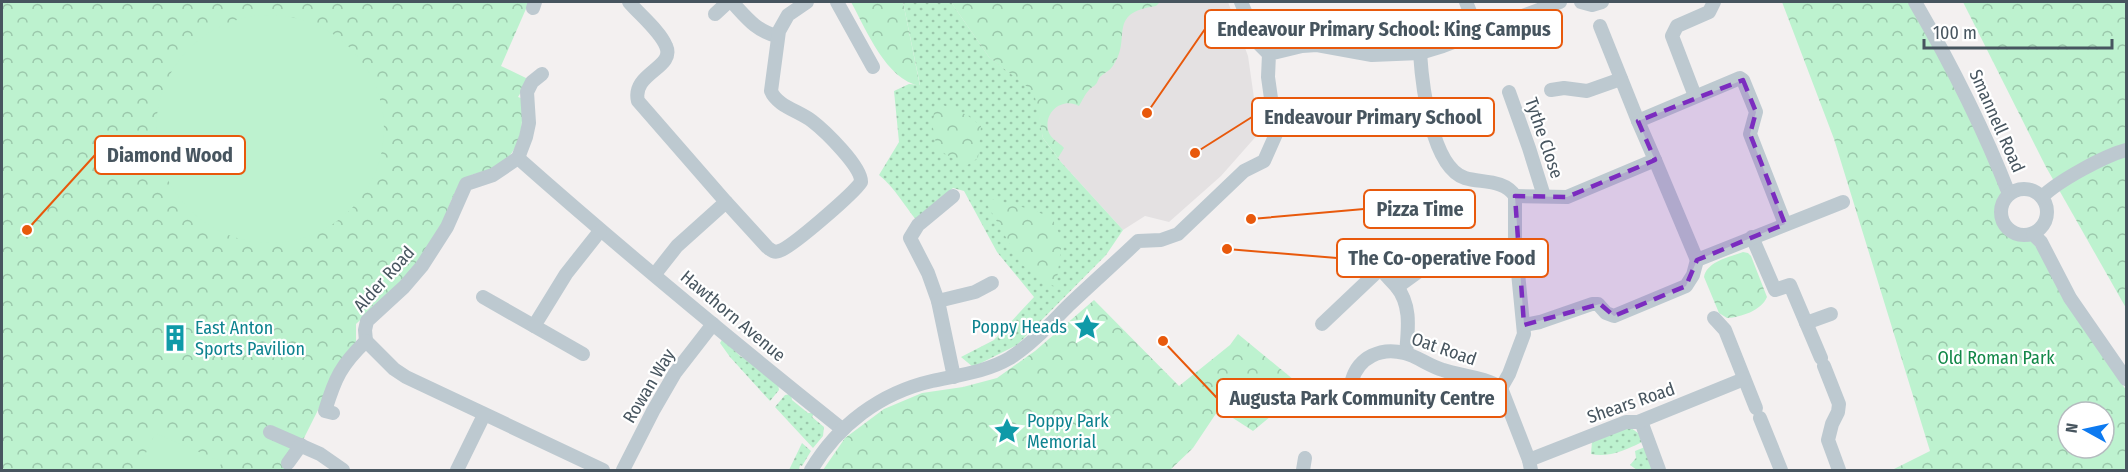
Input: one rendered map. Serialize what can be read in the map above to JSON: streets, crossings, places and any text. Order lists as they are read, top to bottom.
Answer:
{
  "streets": {
    "street": [
      "Smannell Road",
      "Tythe Close",
      "Alder Road",
      "Hawthorn Avenue",
      "Oat Road",
      "Rowan Way",
      "Shears Road"
    ]
  },
  "crossings": [
    ["Alder Road", "Hawthorn Avenue"],
    ["Hawthorn Avenue", "Rowan Way"]
  ],
  "parks": ["Old Roman Park"],
  "places": {
    "other": [
      "Endeavour Primary School: King Campus",
      "Endeavour Primary School",
      "Pizza Time",
      "Diamond Wood",
      "The Co-operative Food",
      "Augusta Park Community Centre"
    ],
    "place": ["Poppy Heads", "Poppy Park Memorial"],
    "building": ["East Anton Sports Pavilion"]
  },
  "scale_bar": "100 m",
  "north": "left"
}
